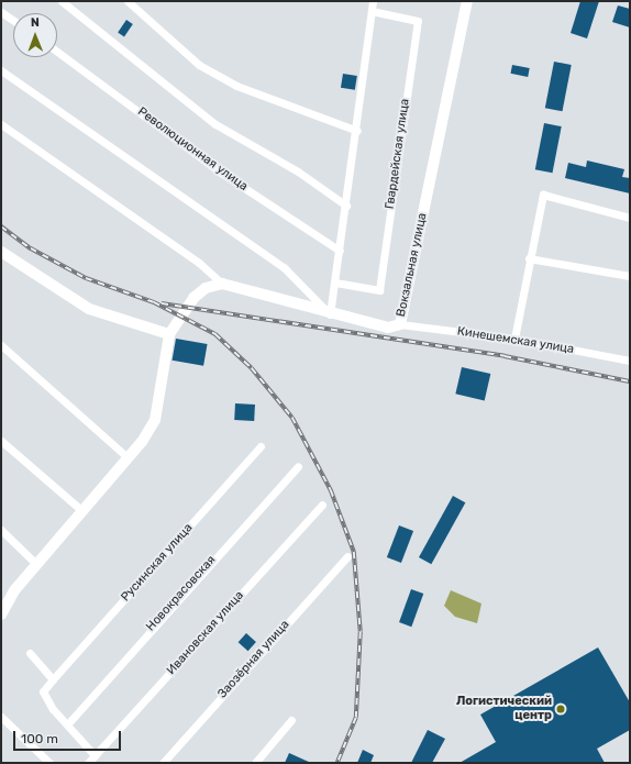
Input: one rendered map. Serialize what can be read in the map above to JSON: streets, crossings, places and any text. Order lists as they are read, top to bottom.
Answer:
{
  "streets": {
    "main road": ["Вокзальная улица"],
    "street": [
      "Революционная улица",
      "Гвардейская улица",
      "Кинешемская улица",
      "Русинская улица",
      "Новокрасовская",
      "Ивановская улица",
      "Заозёрная улица"
    ]
  },
  "crossings": [
    ["Вокзальная улица", "Кинешемская улица"]
  ],
  "places": ["Логистический центр"],
  "scale_bar": "100 m",
  "north": "top"
}
